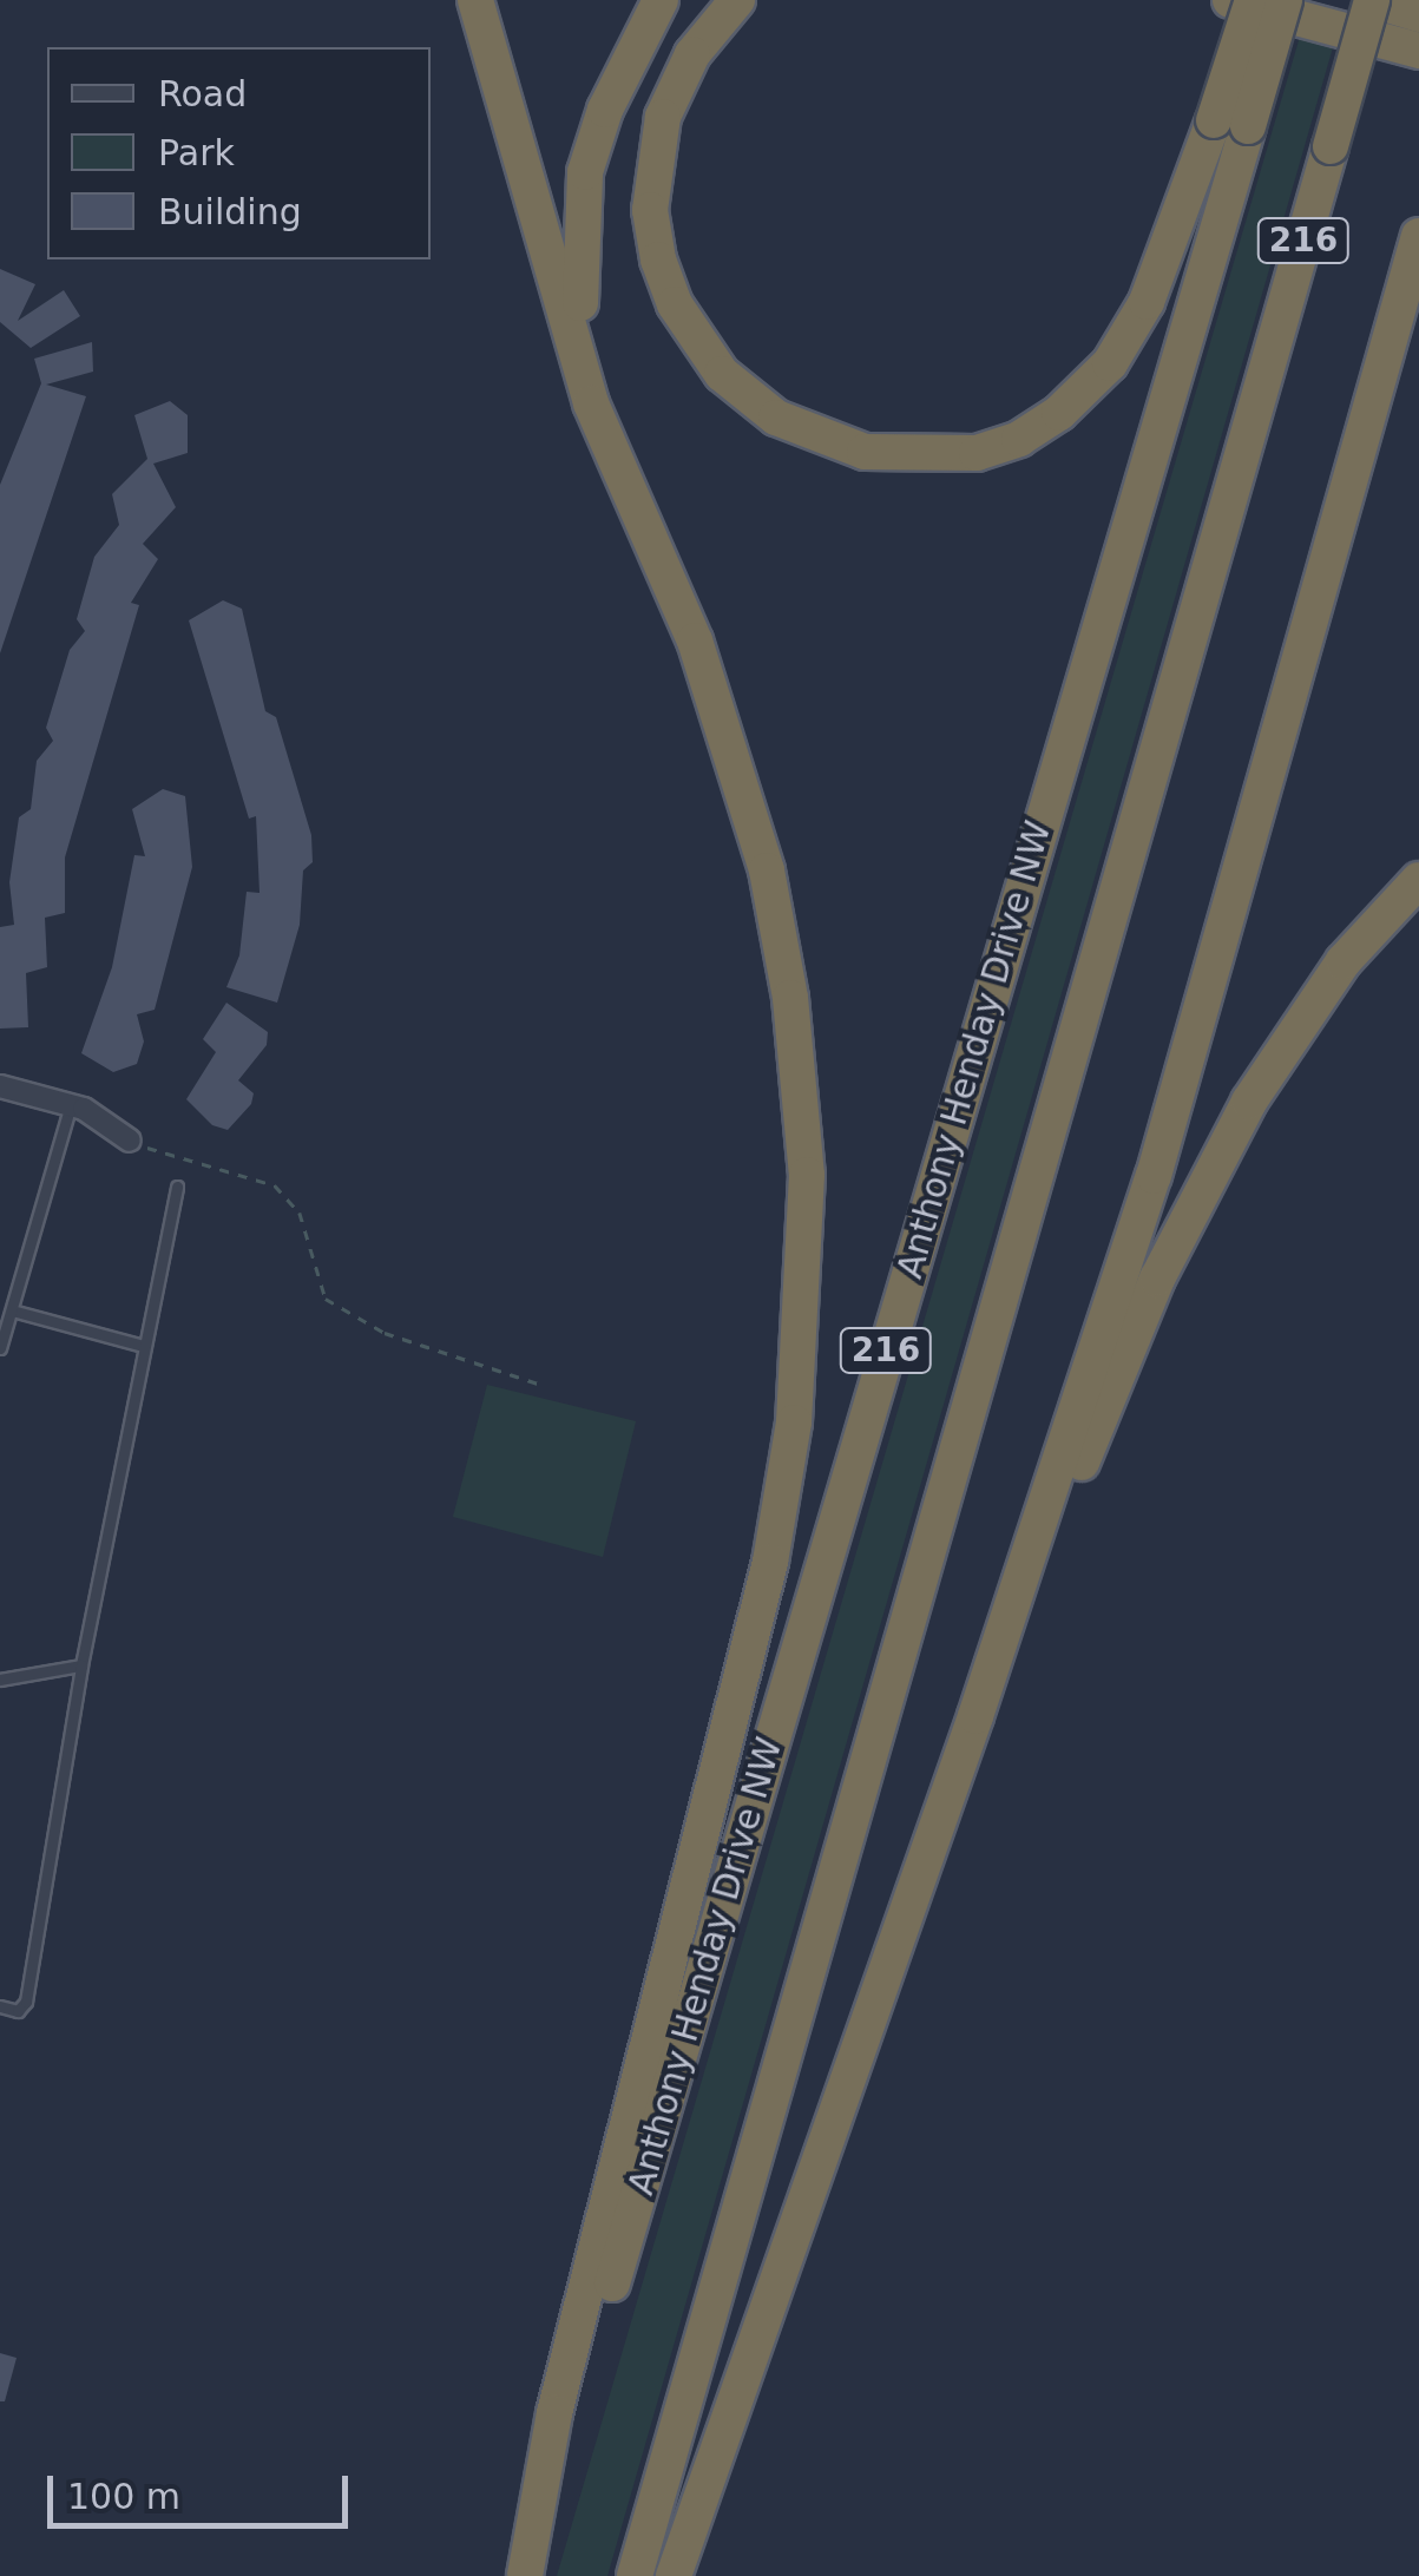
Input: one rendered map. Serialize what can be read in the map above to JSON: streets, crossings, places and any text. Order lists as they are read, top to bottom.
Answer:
{
  "streets": {
    "highway": ["216", "Anthony Henday Drive NW"]
  },
  "legend": ["Road", "Park", "Building"],
  "scale_bar": "100 m"
}
